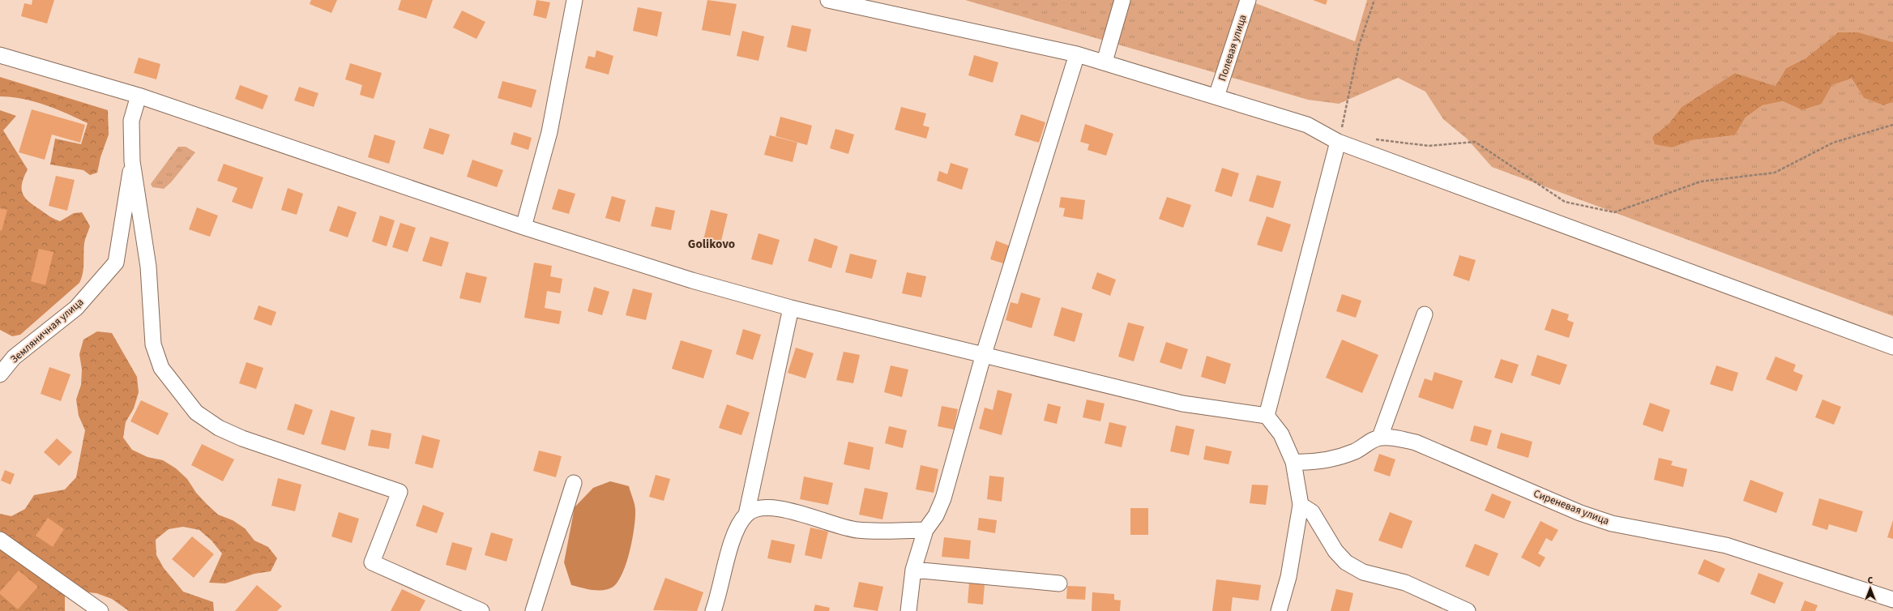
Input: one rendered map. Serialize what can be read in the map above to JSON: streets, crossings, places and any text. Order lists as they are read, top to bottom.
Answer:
{
  "streets": {
    "street": ["Полевая улица", "Земляничная улица", "Сиреневая улица"]
  },
  "districts": ["Golikovo"],
  "north": "top"
}
